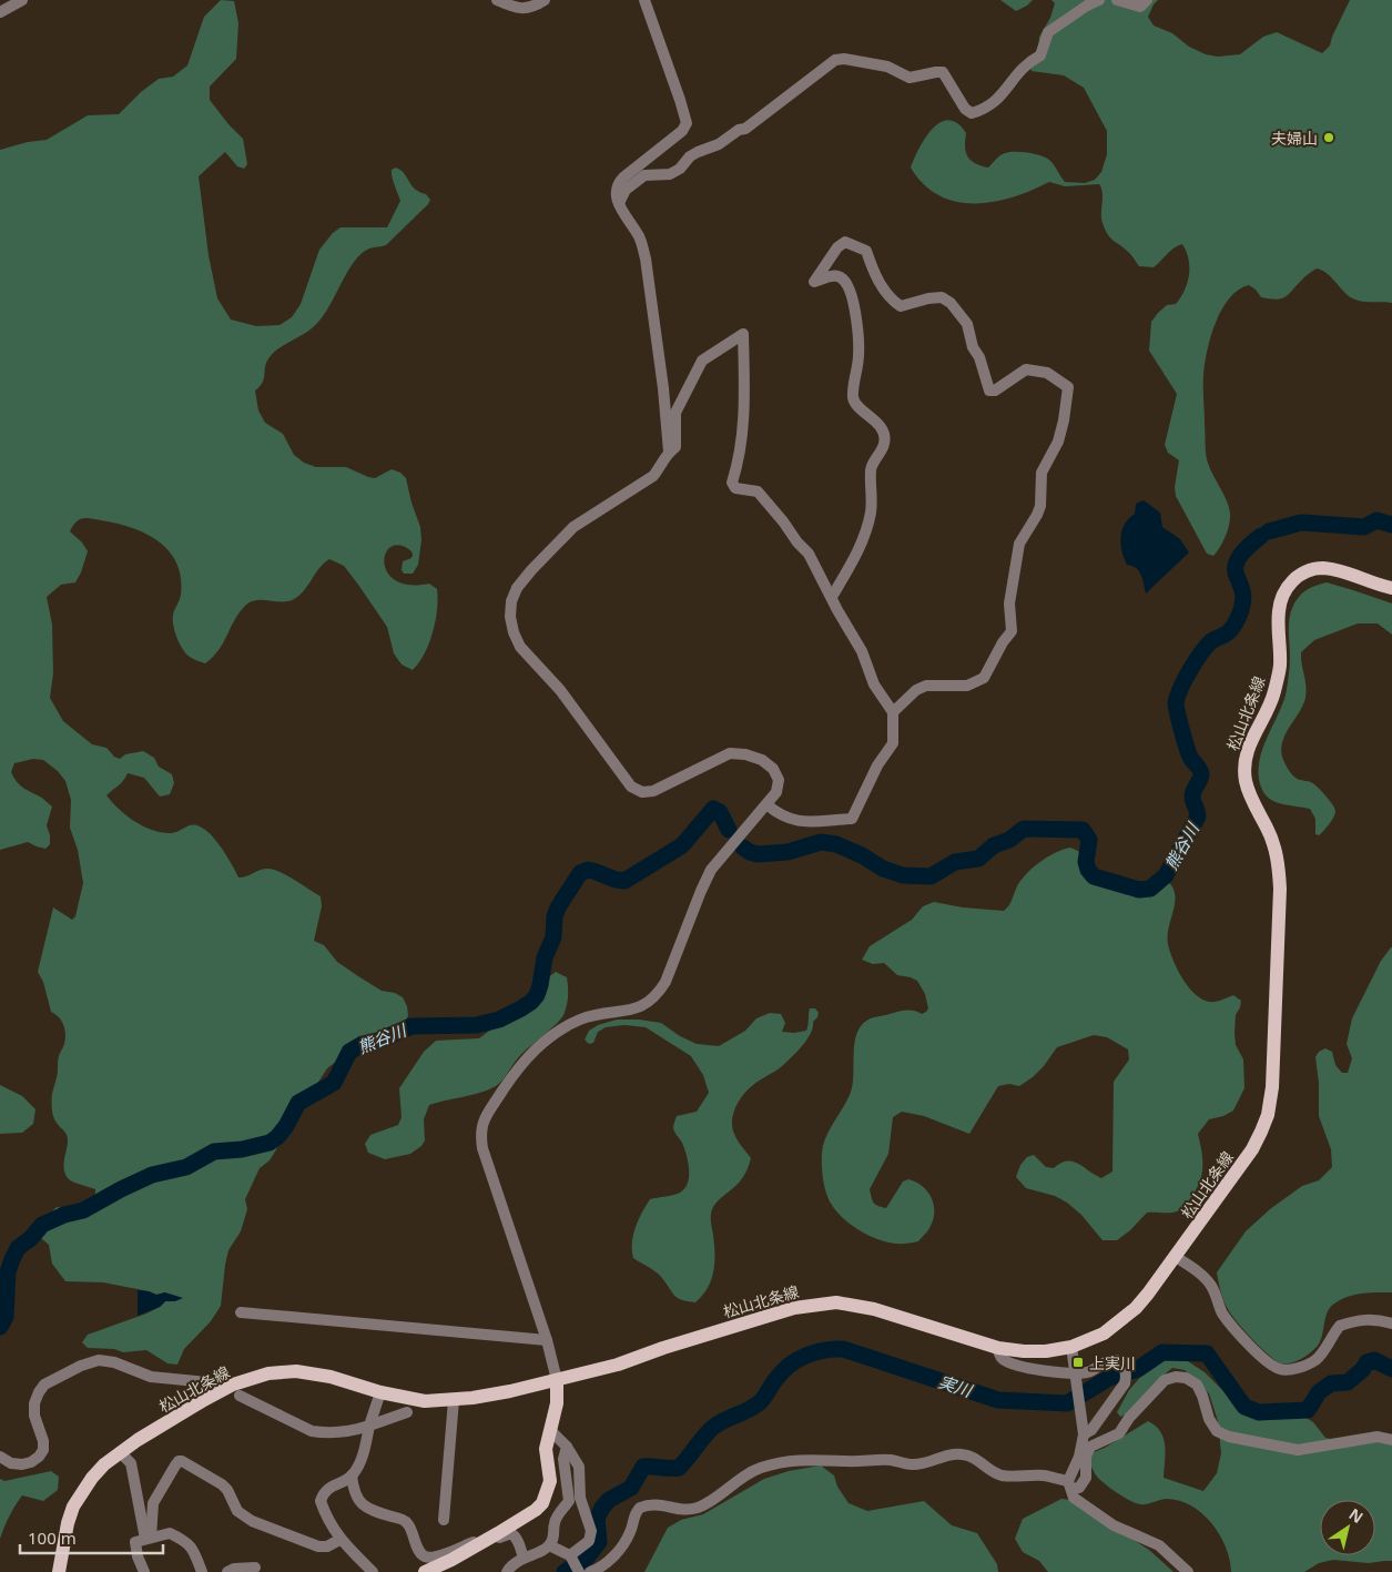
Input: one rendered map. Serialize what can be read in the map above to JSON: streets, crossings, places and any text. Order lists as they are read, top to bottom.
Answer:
{
  "streets": {
    "main road": ["松山北条線"]
  },
  "water": ["熊谷川", "実川"],
  "places": {
    "other": ["夫婦山"],
    "transit": ["上実川"]
  },
  "scale_bar": "100 m",
  "north": "top right"
}
